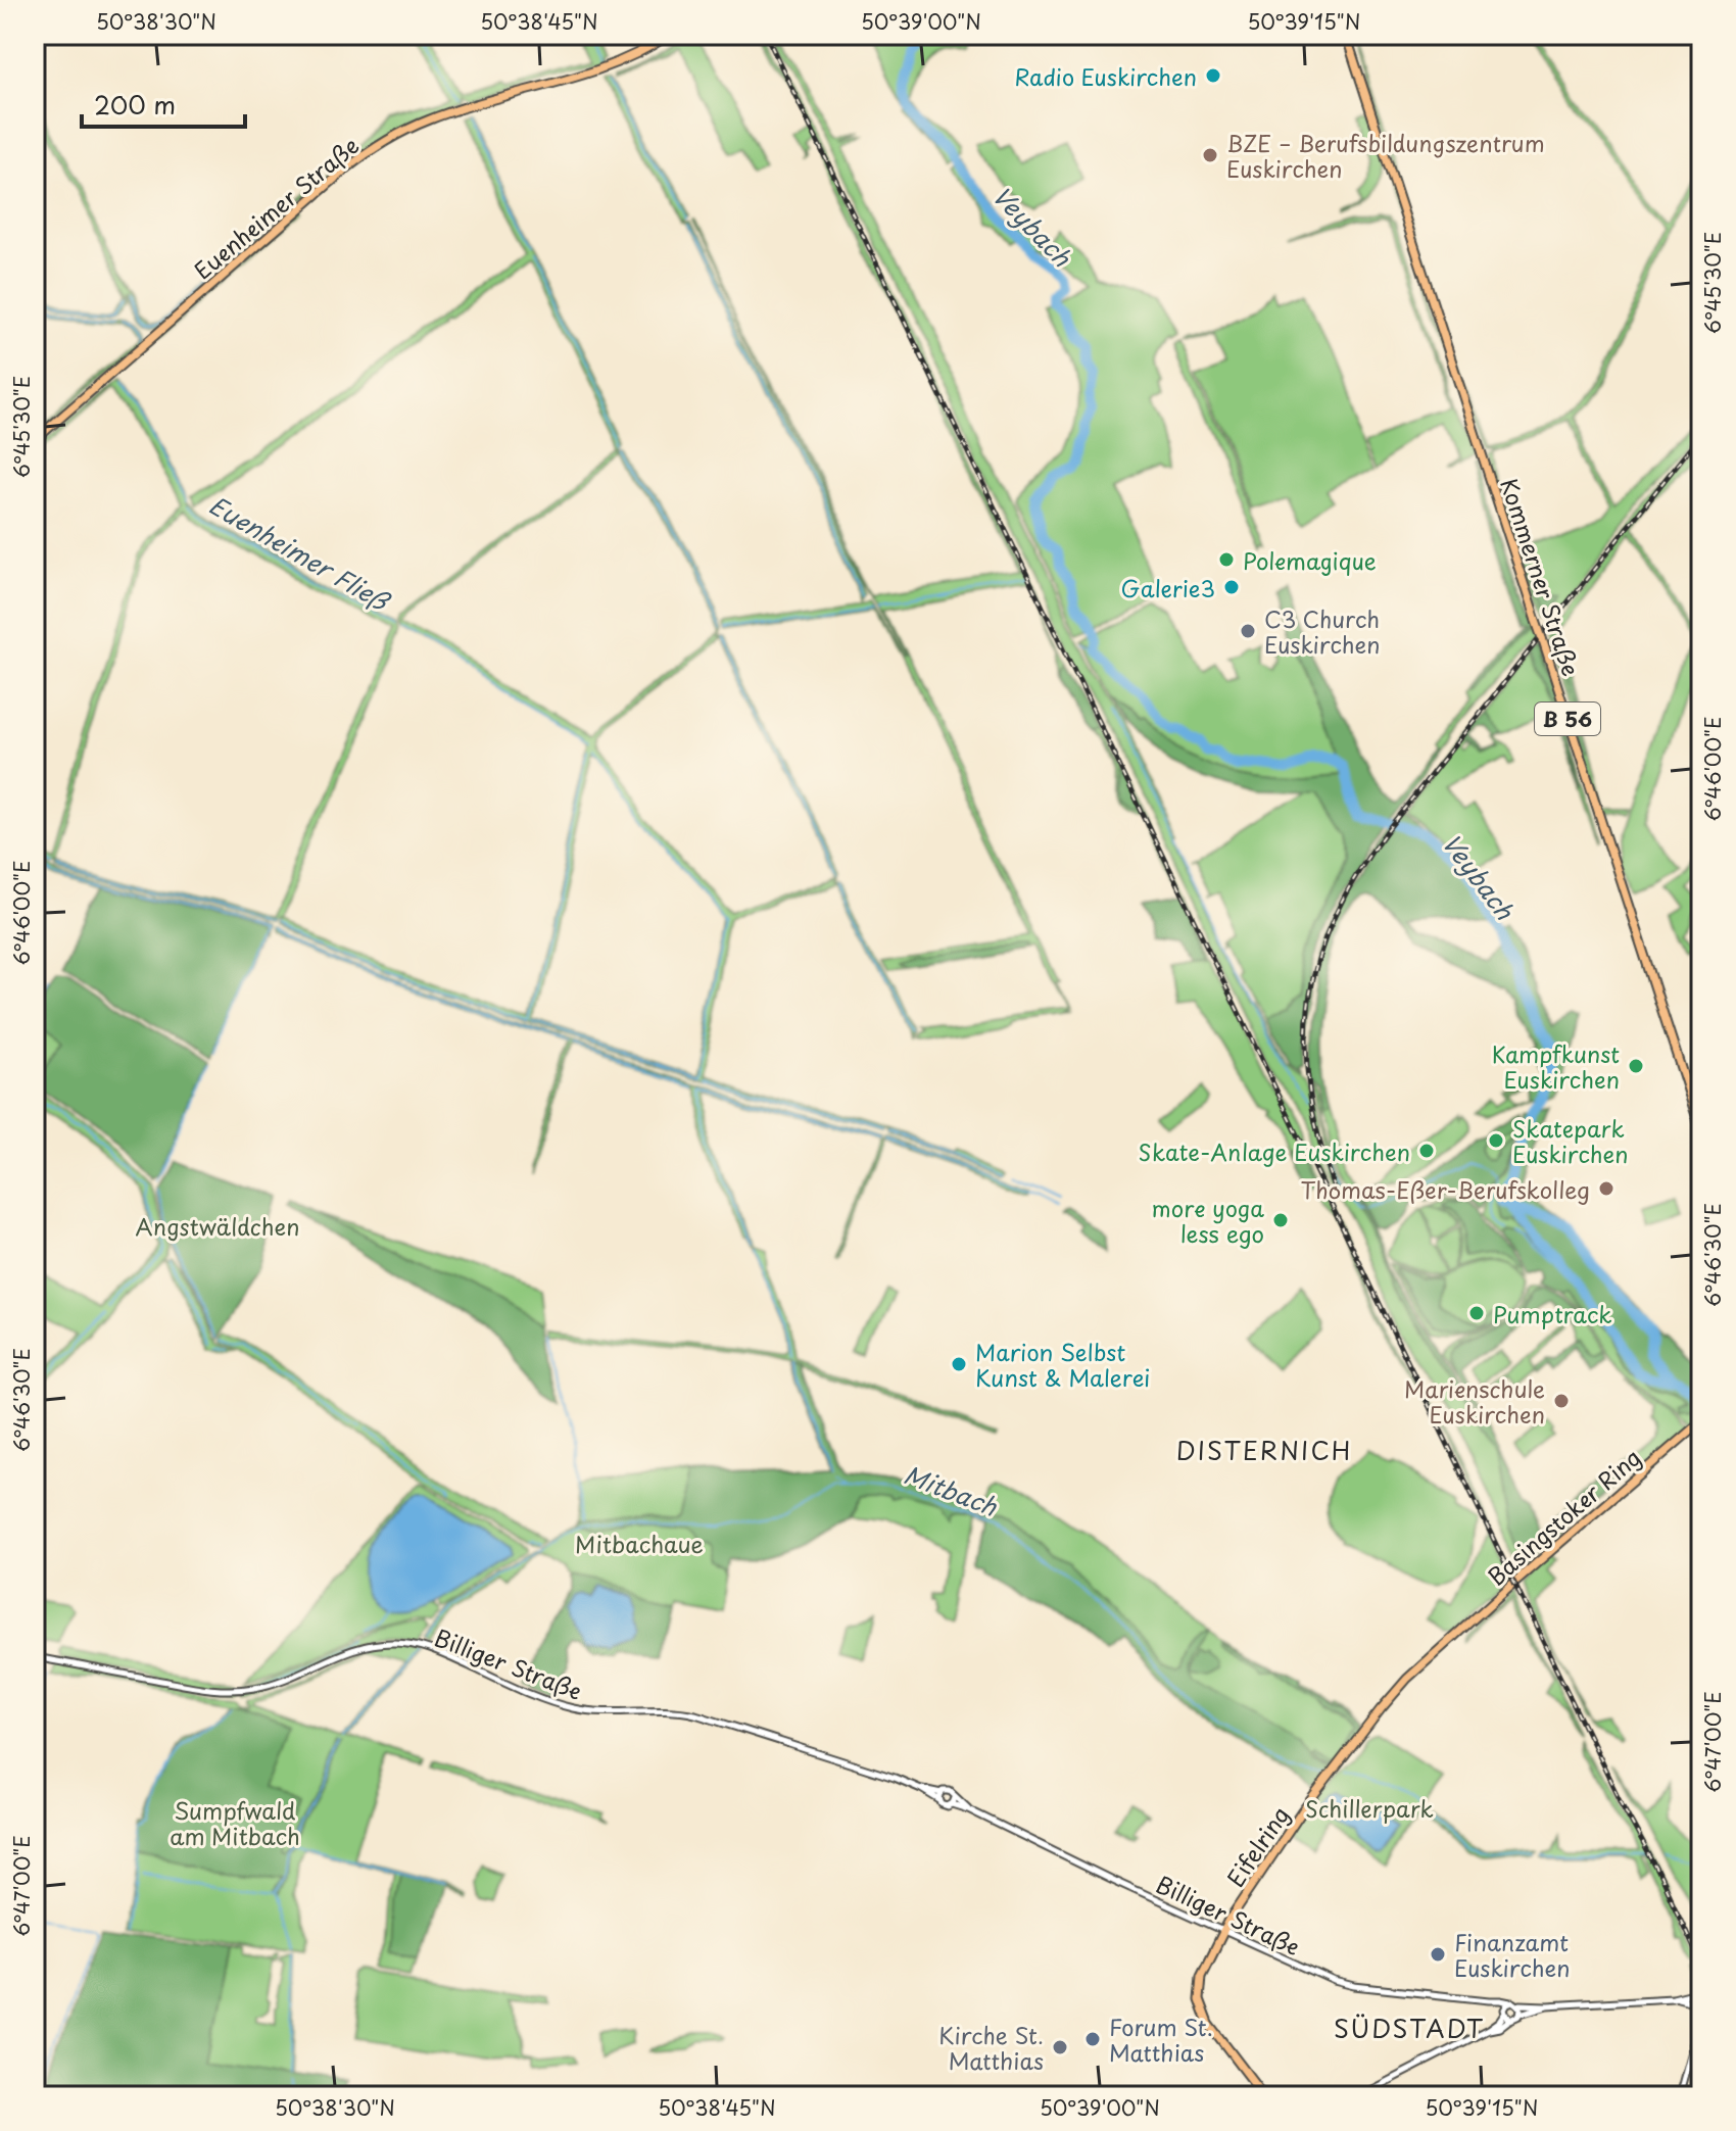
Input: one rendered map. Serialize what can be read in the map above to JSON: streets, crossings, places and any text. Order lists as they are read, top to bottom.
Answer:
{
  "streets": {
    "main road": [
      "Euenheimer Straße",
      "Kommerner Straße",
      "B 56",
      "Basingstoker Ring",
      "Eifelring"
    ],
    "street": ["Billiger Straße"]
  },
  "crossings": [
    ["Basingstoker Ring", "Eifelring"],
    ["Billiger Straße", "Eifelring"]
  ],
  "districts": ["DISTERNICH", "SÜDSTADT"],
  "water": ["Veybach", "Euenheimer Fließ", "Mitbach"],
  "parks": [
    "Angstwäldchen",
    "Mitbachaue",
    "Schillerpark",
    "Sumpfwald am Mitbach"
  ],
  "places": [
    "Radio Euskirchen",
    "BZE – Berufsbildungszentrum Euskirchen",
    "Polemagique",
    "Galerie3",
    "C3 Church Euskirchen",
    "Kampfkunst Euskirchen",
    "Skatepark Euskirchen",
    "Skate-Anlage Euskirchen",
    "Thomas-Eßer-Berufskolleg",
    "more yoga less ego",
    "Pumptrack",
    "Marion Selbst Kunst & Malerei",
    "Marienschule Euskirchen",
    "Finanzamt Euskirchen",
    "Forum St. Matthias",
    "Kirche St. Matthias"
  ],
  "scale_bar": "200 m",
  "coordinates": [
    "50°38'30\"N",
    "50°38'45\"N",
    "50°39'00\"N",
    "50°39'15\"N",
    "6°45'30\"E",
    "6°46'00\"E",
    "6°46'30\"E",
    "6°47'00\"E"
  ]
}
